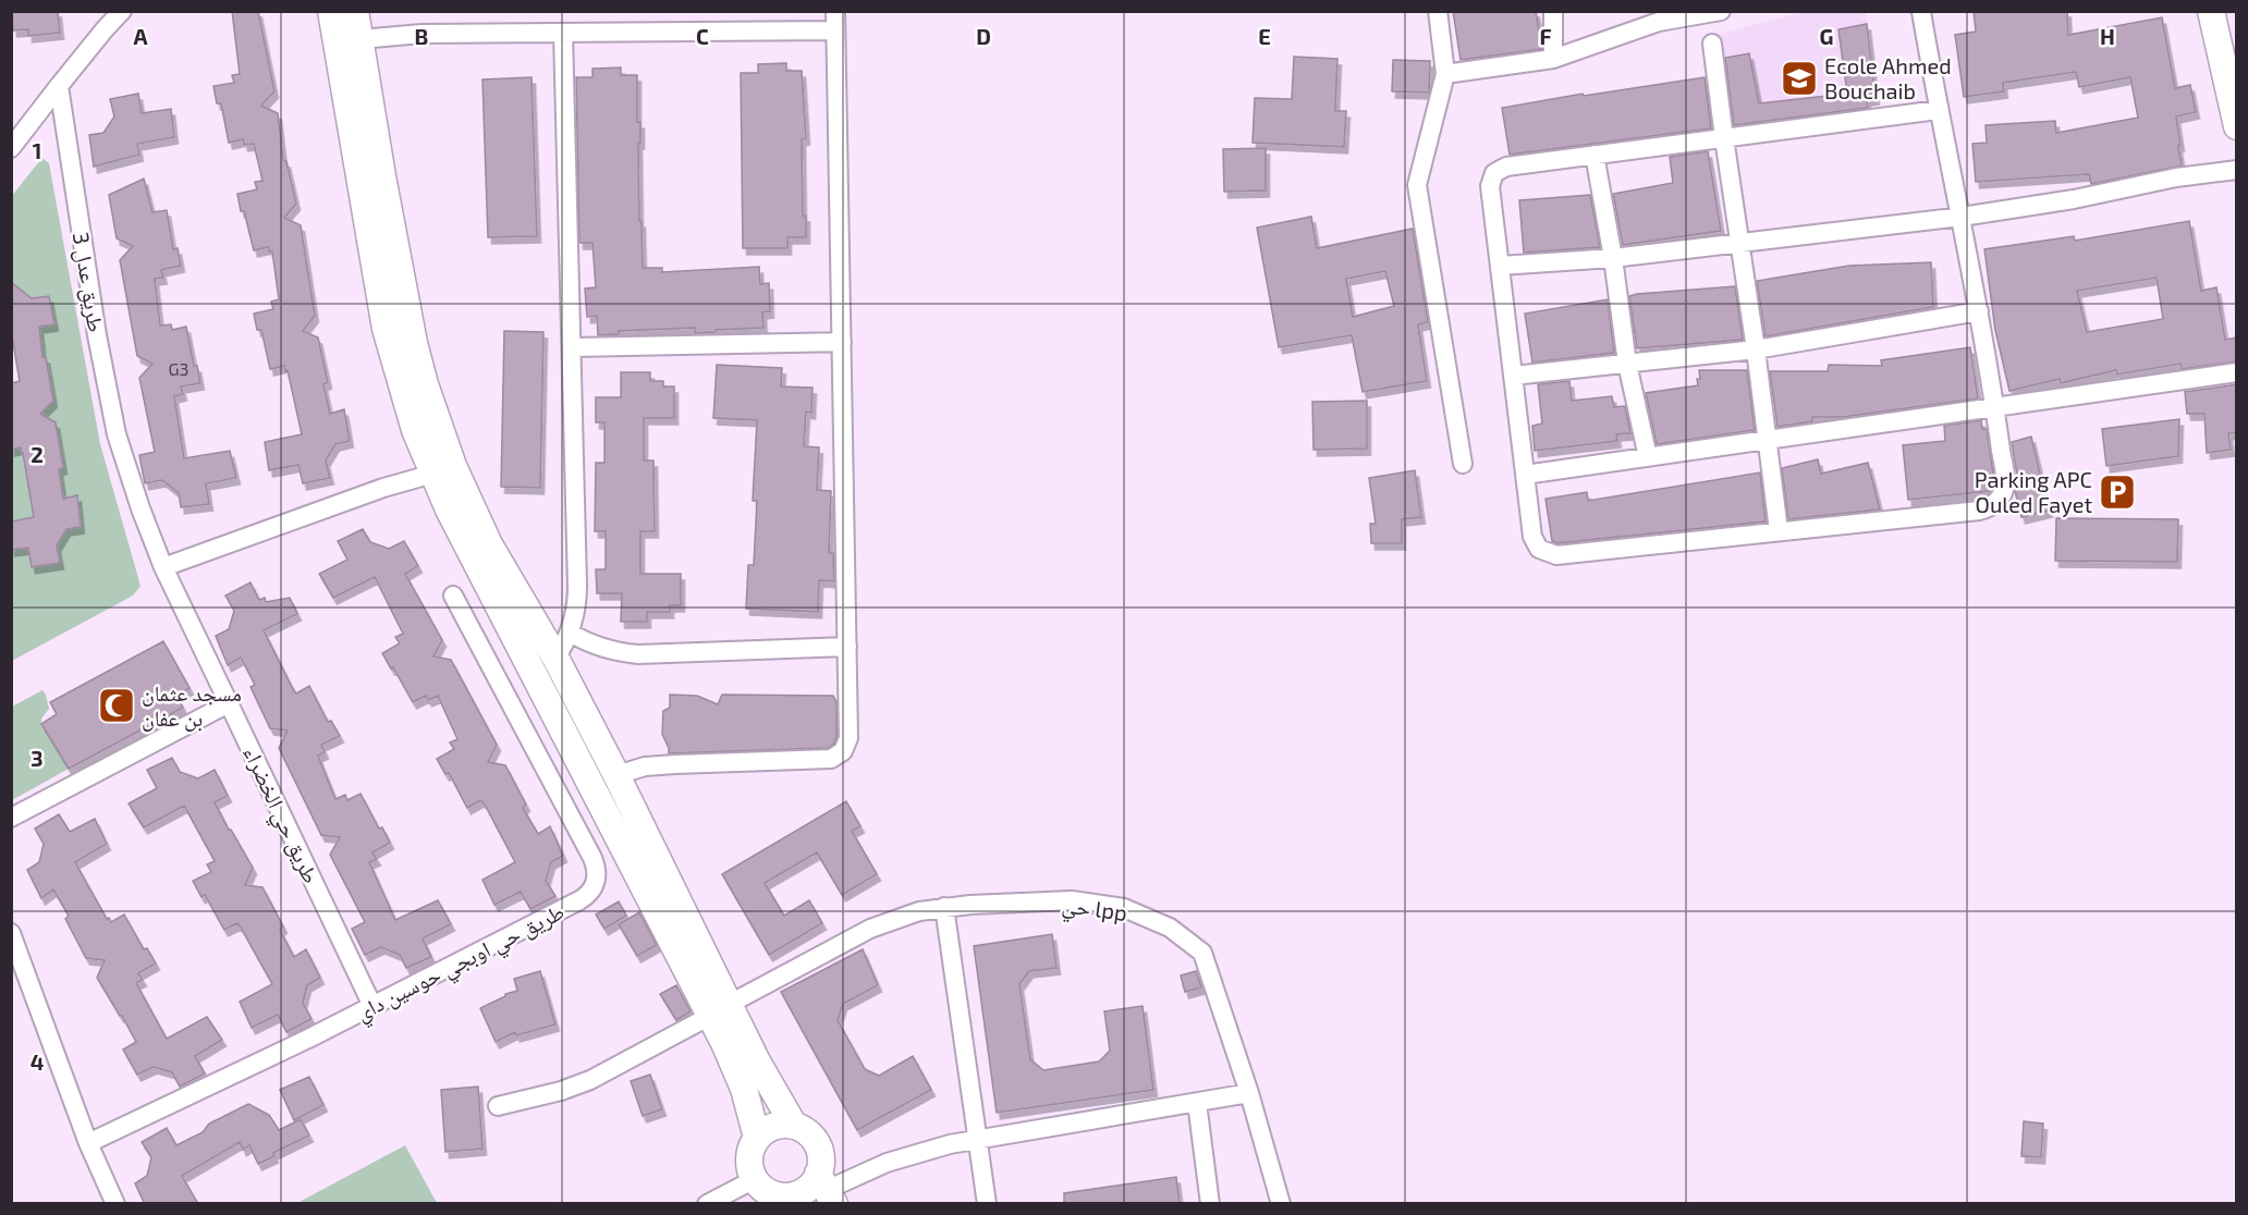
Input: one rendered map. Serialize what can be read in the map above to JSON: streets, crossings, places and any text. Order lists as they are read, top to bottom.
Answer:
{
  "streets": {
    "street": [
      "طريق عدل 3",
      "طريق حي الخضراء",
      "حي lpp",
      "طريق حي اوبجي حوسين داي"
    ]
  },
  "crossings": [
    ["طريق عدل 3", "طريق حي الخضراء"],
    ["طريق حي الخضراء", "طريق حي اوبجي حوسين داي"]
  ],
  "places": {
    "school or university": ["Ecole Ahmed Bouchaib"],
    "parking": ["Parking APC Ouled Fayet"],
    "mosque": ["مسجد عثمان بن عفان"]
  },
  "house_numbers": ["G3"],
  "grid": {
    "columns": [
      "A",
      "B",
      "C",
      "D",
      "E",
      "F",
      "G",
      "H"
    ],
    "rows": [
      "1",
      "2",
      "3",
      "4"
    ]
  }
}
